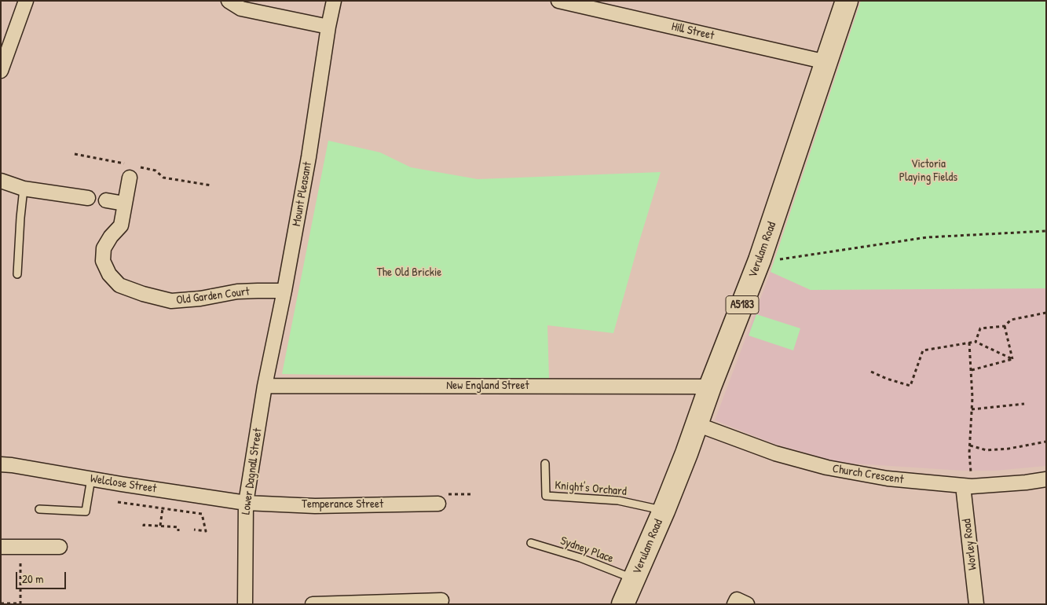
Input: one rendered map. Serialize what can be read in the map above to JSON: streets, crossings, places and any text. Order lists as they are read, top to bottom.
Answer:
{
  "streets": {
    "main road": ["Verulam Road", "A5183"],
    "street": [
      "Hill Street",
      "Mount Pleasant",
      "Old Garden Court",
      "New England Street",
      "Lower Dagnall Street",
      "Church Crescent",
      "Welclose Street",
      "Temperance Street",
      "Worley Road"
    ],
    "lane": ["Knight's Orchard", "Sydney Place"]
  },
  "crossings": [
    ["Hill Street", "Verulam Road"],
    ["Mount Pleasant", "Old Garden Court"],
    ["Mount Pleasant", "New England Street"],
    ["Mount Pleasant", "Lower Dagnall Street"],
    ["Verulam Road", "New England Street"],
    ["Verulam Road", "Church Crescent"],
    ["Verulam Road", "Knight's Orchard"],
    ["Verulam Road", "Sydney Place"],
    ["New England Street", "Lower Dagnall Street"],
    ["Lower Dagnall Street", "Welclose Street"],
    ["Lower Dagnall Street", "Temperance Street"],
    ["Church Crescent", "Worley Road"],
    ["Welclose Street", "Temperance Street"]
  ],
  "parks": ["Victoria Playing Fields", "The Old Brickie"],
  "scale_bar": "20 m"
}
